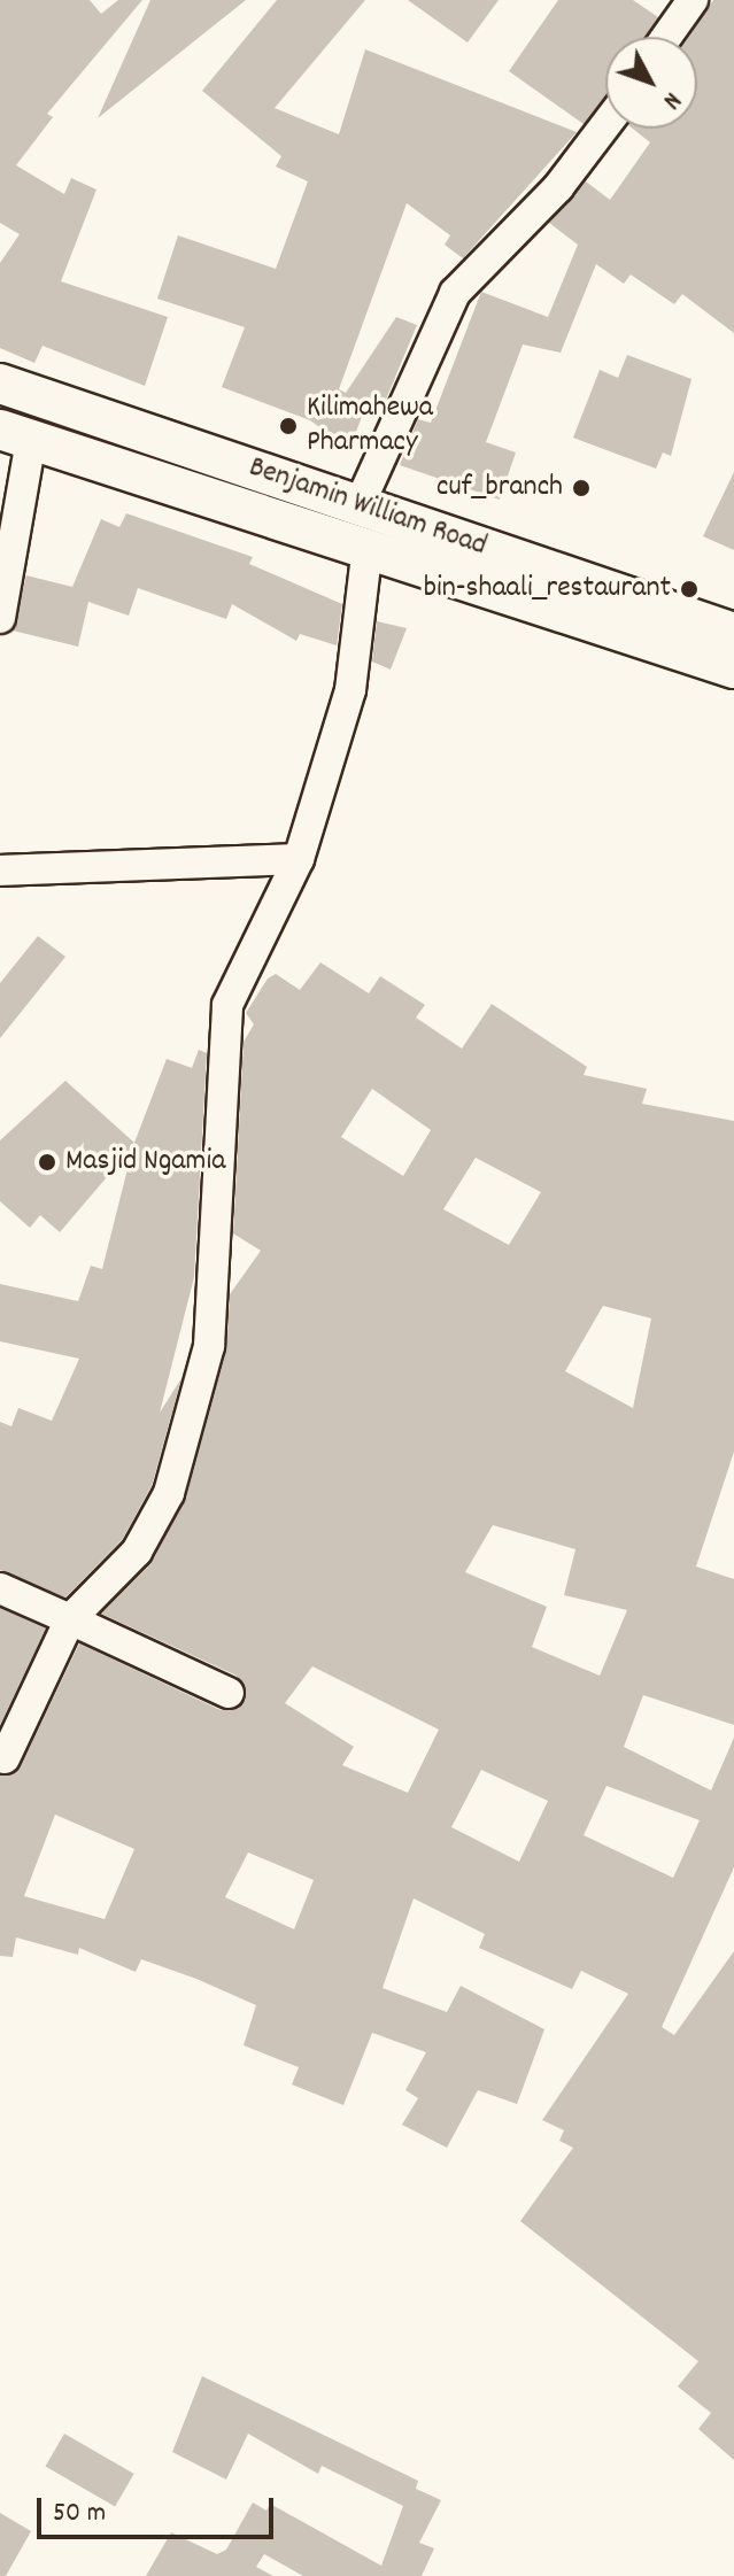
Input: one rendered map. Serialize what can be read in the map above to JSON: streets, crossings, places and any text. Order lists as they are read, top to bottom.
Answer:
{
  "streets": {
    "main road": ["Benjamin William Road"]
  },
  "places": [
    "Kilimahewa Pharmacy",
    "cuf_branch",
    "bin-shaali_restaurant",
    "Masjid Ngamia"
  ],
  "scale_bar": "50 m",
  "north": "bottom right"
}
